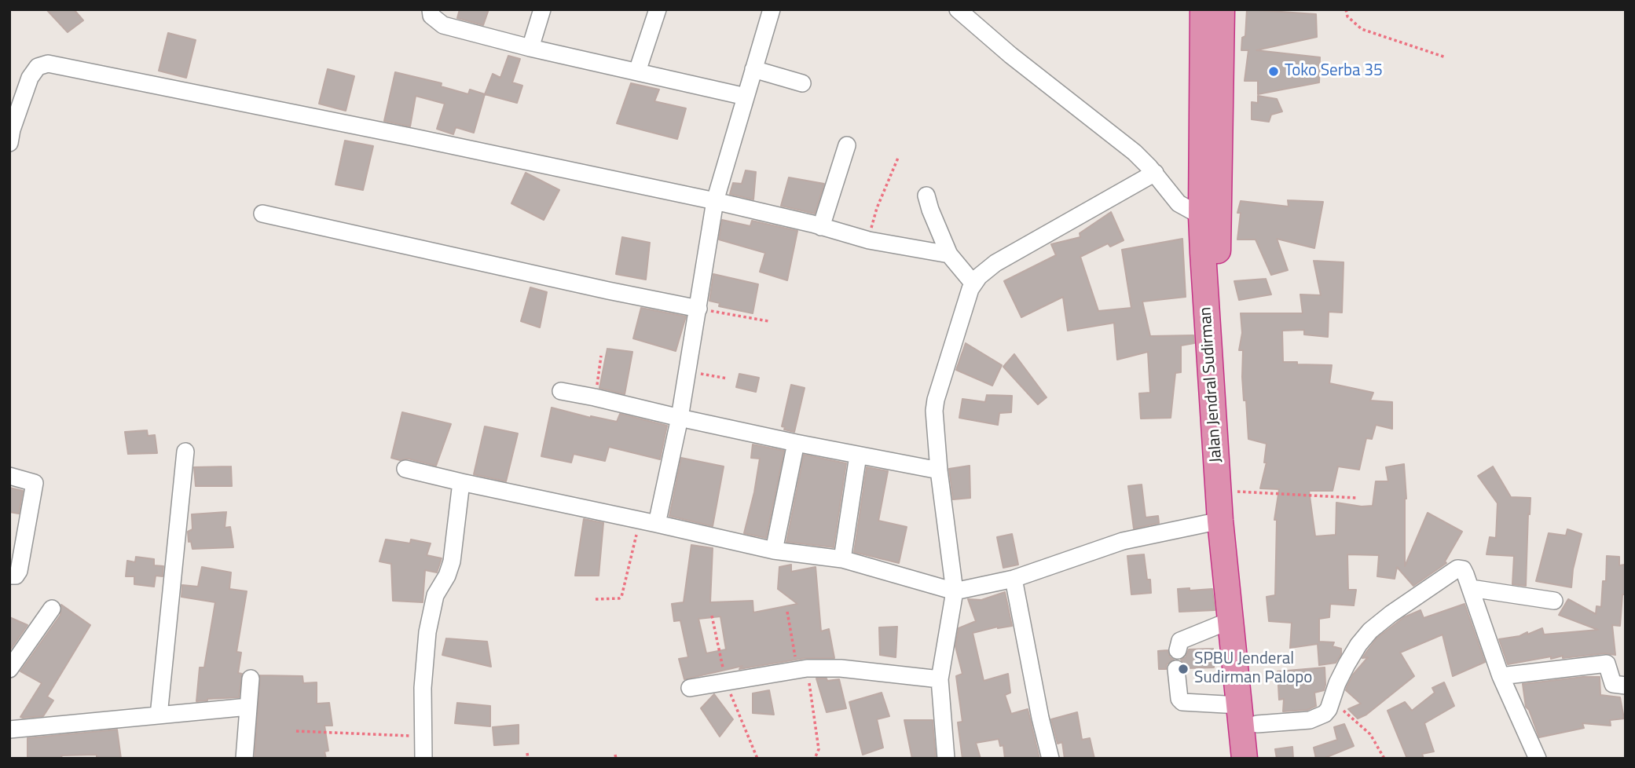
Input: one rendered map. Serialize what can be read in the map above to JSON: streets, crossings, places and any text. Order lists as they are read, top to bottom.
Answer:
{
  "streets": {
    "highway": ["Jalan Jendral Sudirman"]
  },
  "places": ["Toko Serba 35", "SPBU Jenderal Sudirman Palopo"]
}
